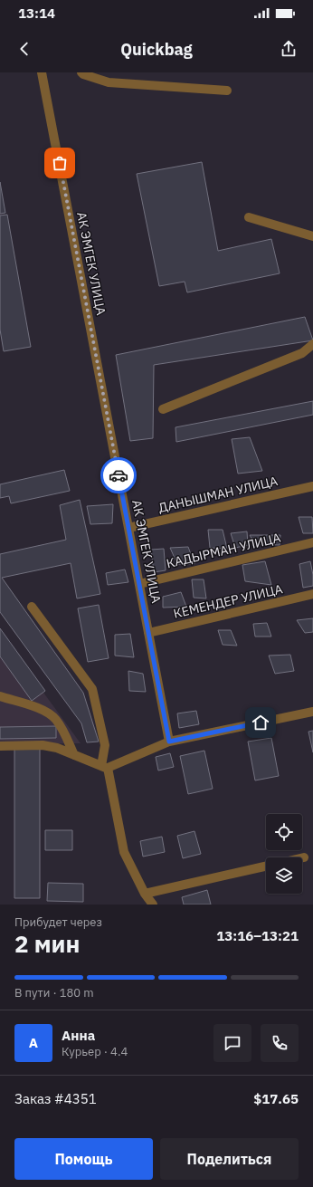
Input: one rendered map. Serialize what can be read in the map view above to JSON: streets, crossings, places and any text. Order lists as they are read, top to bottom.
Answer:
{
  "streets": {
    "street": [
      "АК ЭМГЕК УЛИЦА",
      "ДАНЫШМАН УЛИЦА",
      "КАДЫРМАН УЛИЦА",
      "КЕМЕНДЕР УЛИЦА"
    ]
  },
  "crossings": [
    ["АК ЭМГЕК УЛИЦА", "ДАНЫШМАН УЛИЦА"],
    ["АК ЭМГЕК УЛИЦА", "КАДЫРМАН УЛИЦА"],
    ["АК ЭМГЕК УЛИЦА", "КЕМЕНДЕР УЛИЦА"]
  ],
  "page": {
    "status": "13:14",
    "header": "Quickbag",
    "heading": ["2 мин", "Прибудет через", "13:16–13:21"],
    "panel": [
      "Анна",
      "Курьер · 4.4",
      "Заказ #4351",
      "$17.65"
    ],
    "bar": "В пути · 180 m",
    "round": "А",
    "buttons": ["Помощь", "Поделиться"]
  }
}
